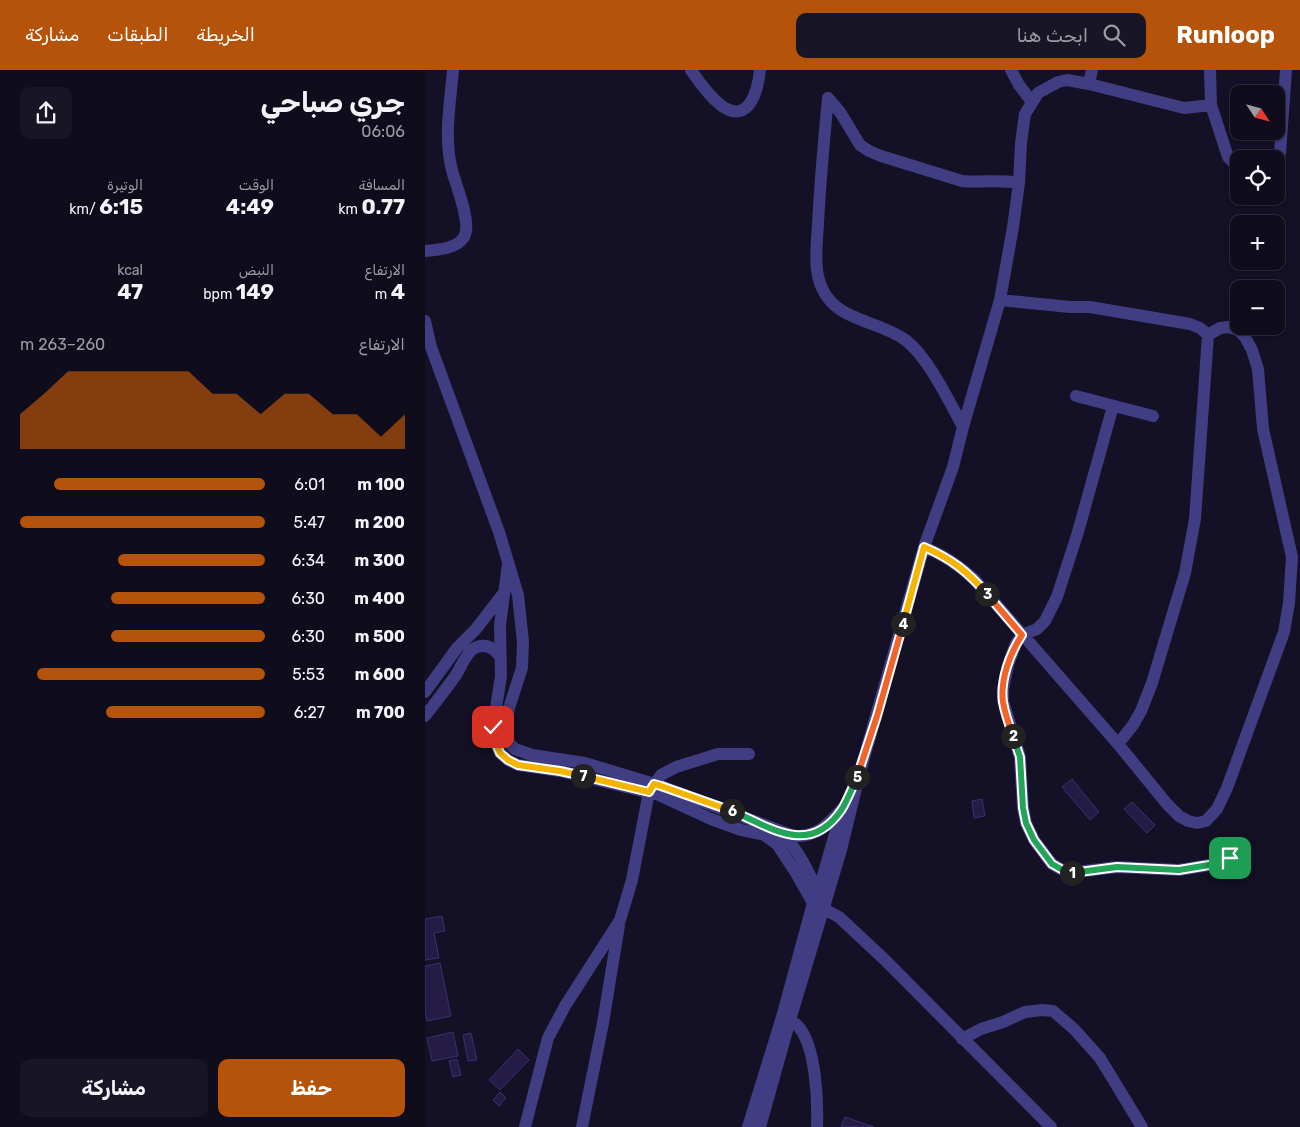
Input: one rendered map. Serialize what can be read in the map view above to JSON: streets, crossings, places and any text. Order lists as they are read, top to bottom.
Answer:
{
  "north": "bottom right",
  "page": {
    "header": "Runloop",
    "search": "ابحث هنا",
    "nav": ["الخريطة", "الطبقات", "مشاركة"],
    "heading": ["جري صباحي", "06:06"],
    "map_buttons": ["+", "−"],
    "stats": [
      ["المسافة", "0.77 km"],
      ["الوقت", "4:49"],
      ["الوتيرة", "6:15 /km"],
      ["الارتفاع", "4 m"],
      ["النبض", "149 bpm"],
      ["kcal", "47"]
    ],
    "chart": ["الارتفاع", "260–263 m"],
    "list": [
      {
        "name": "100 m",
        "note": "6:01"
      },
      {
        "name": "200 m",
        "note": "5:47"
      },
      {
        "name": "300 m",
        "note": "6:34"
      },
      {
        "name": "400 m",
        "note": "6:30"
      },
      {
        "name": "500 m",
        "note": "6:30"
      },
      {
        "name": "600 m",
        "note": "5:53"
      },
      {
        "name": "700 m",
        "note": "6:27"
      }
    ],
    "pins": [
      "3",
      "4",
      "2",
      "7",
      "5",
      "6",
      "1"
    ],
    "buttons": ["حفظ", "مشاركة"]
  }
}
